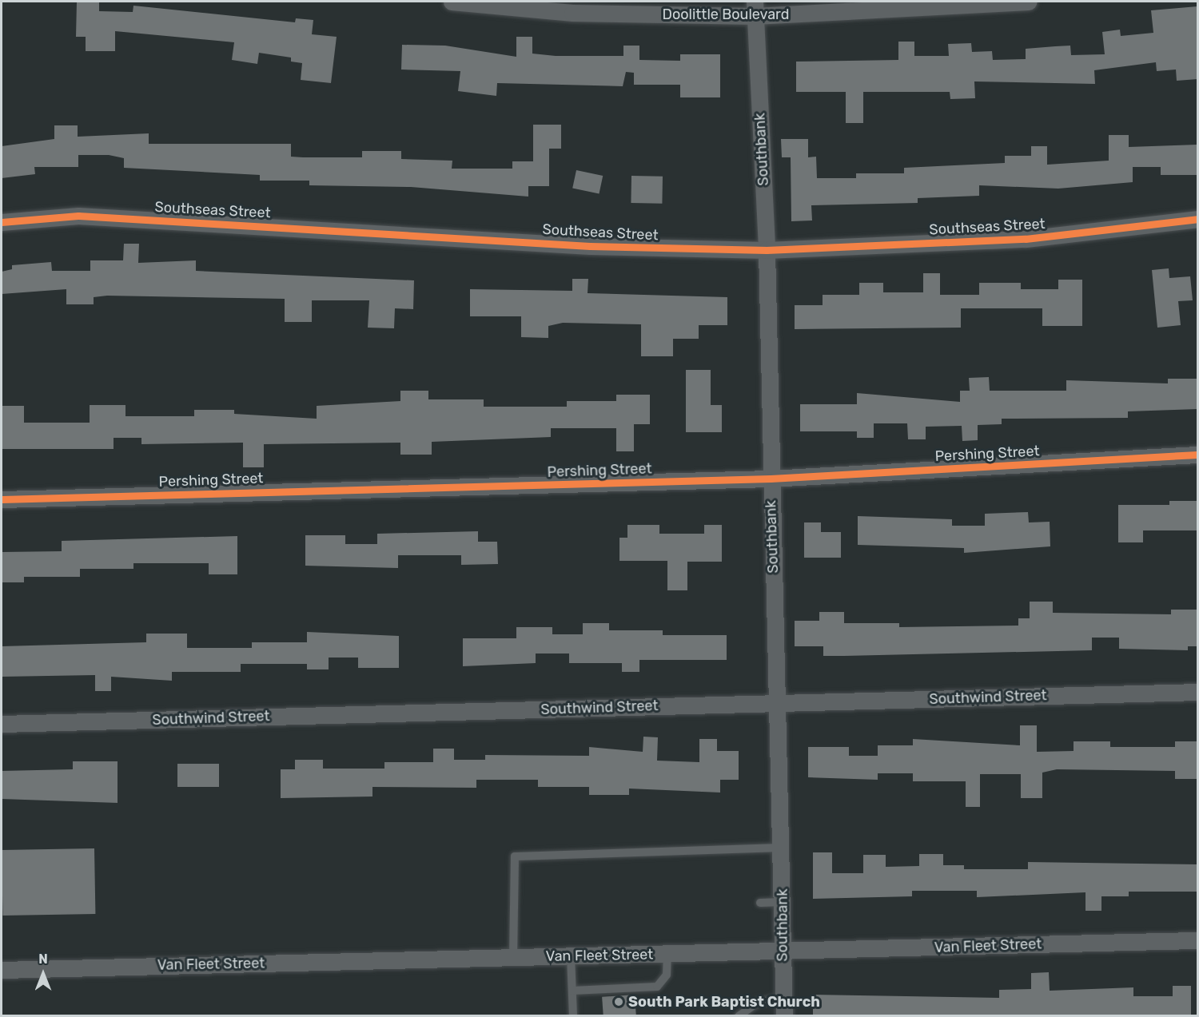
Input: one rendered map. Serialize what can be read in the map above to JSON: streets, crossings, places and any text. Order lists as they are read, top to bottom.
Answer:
{
  "streets": {
    "street": [
      "Doolittle Boulevard",
      "Southbank",
      "Southseas Street",
      "Pershing Street",
      "Southwind Street",
      "Van Fleet Street"
    ]
  },
  "crossings": [
    ["Doolittle Boulevard", "Southbank"],
    ["Southbank", "Southseas Street"],
    ["Southbank", "Pershing Street"],
    ["Southbank", "Southwind Street"],
    ["Southbank", "Van Fleet Street"]
  ],
  "places": ["South Park Baptist Church"],
  "north": "top"
}
